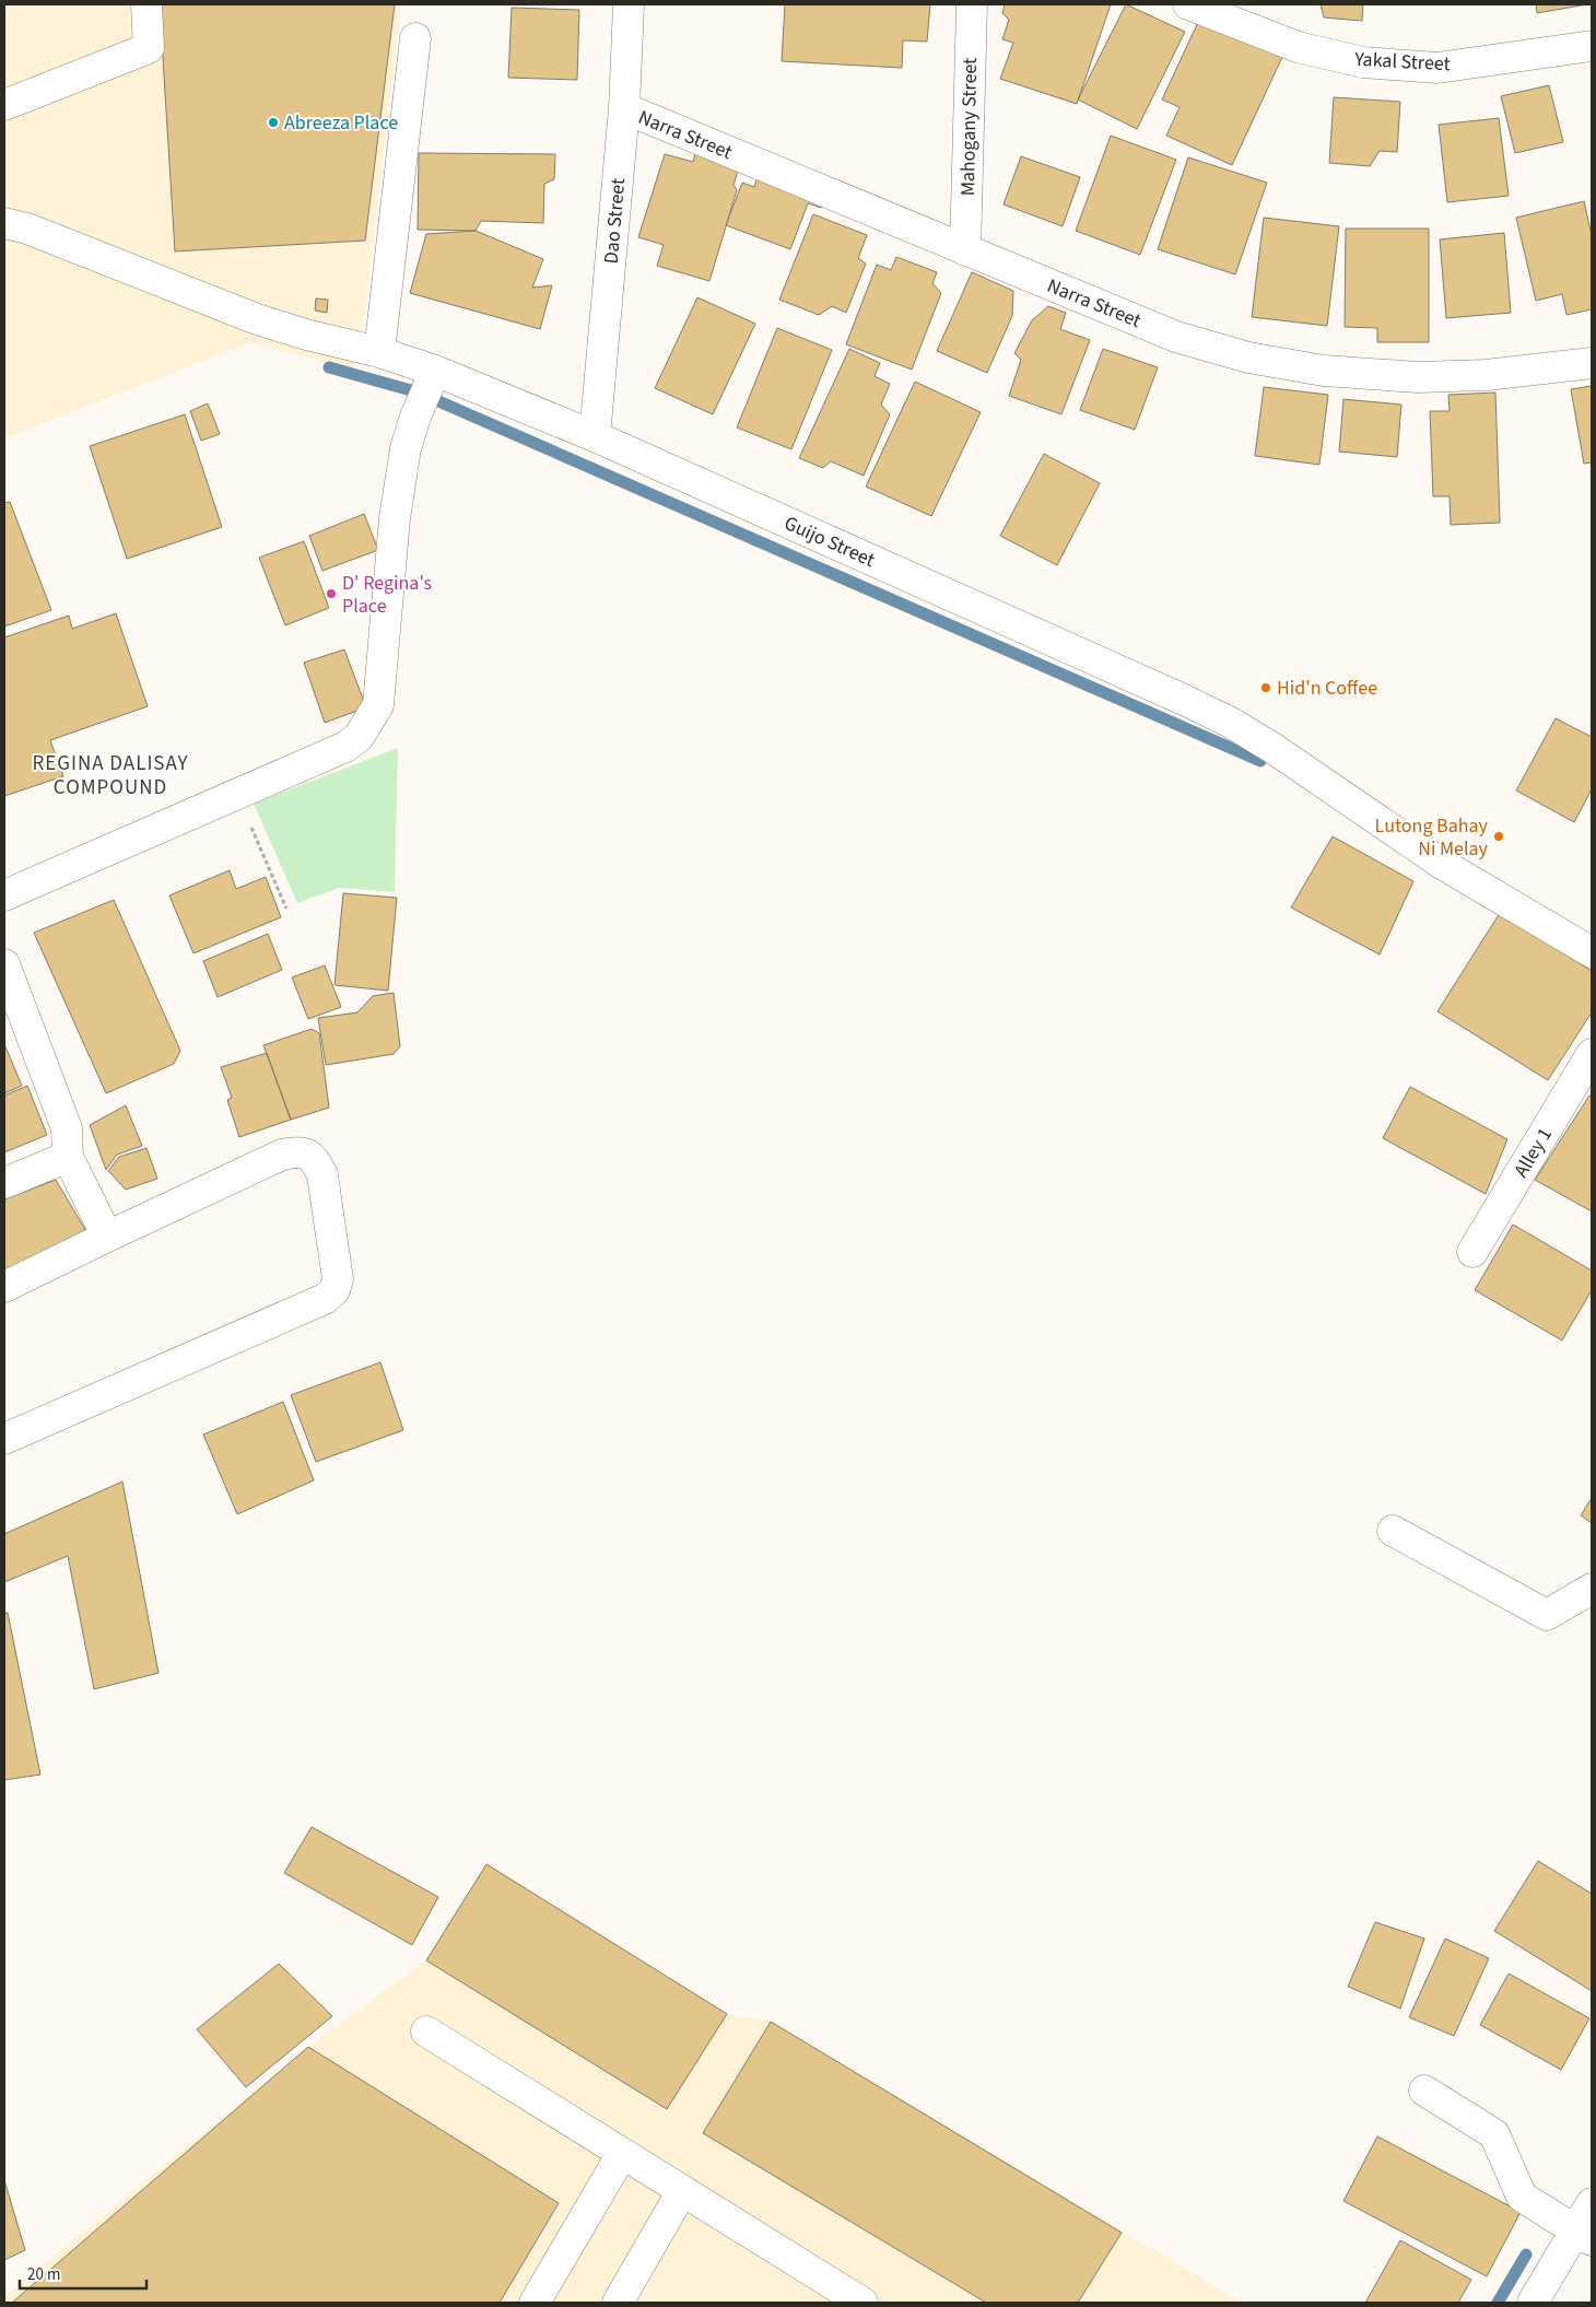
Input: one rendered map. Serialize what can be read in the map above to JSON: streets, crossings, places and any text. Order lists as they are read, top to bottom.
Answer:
{
  "streets": {
    "street": [
      "Yakal Street",
      "Mahogany Street",
      "Narra Street",
      "Dao Street",
      "Guijo Street",
      "Alley 1"
    ]
  },
  "crossings": [
    ["Mahogany Street", "Narra Street"],
    ["Narra Street", "Dao Street"],
    ["Dao Street", "Guijo Street"]
  ],
  "districts": ["REGINA DALISAY COMPOUND"],
  "places": [
    "Abreeza Place",
    "D' Regina's Place",
    "Hid'n Coffee",
    "Lutong Bahay Ni Melay"
  ],
  "scale_bar": "20 m"
}
